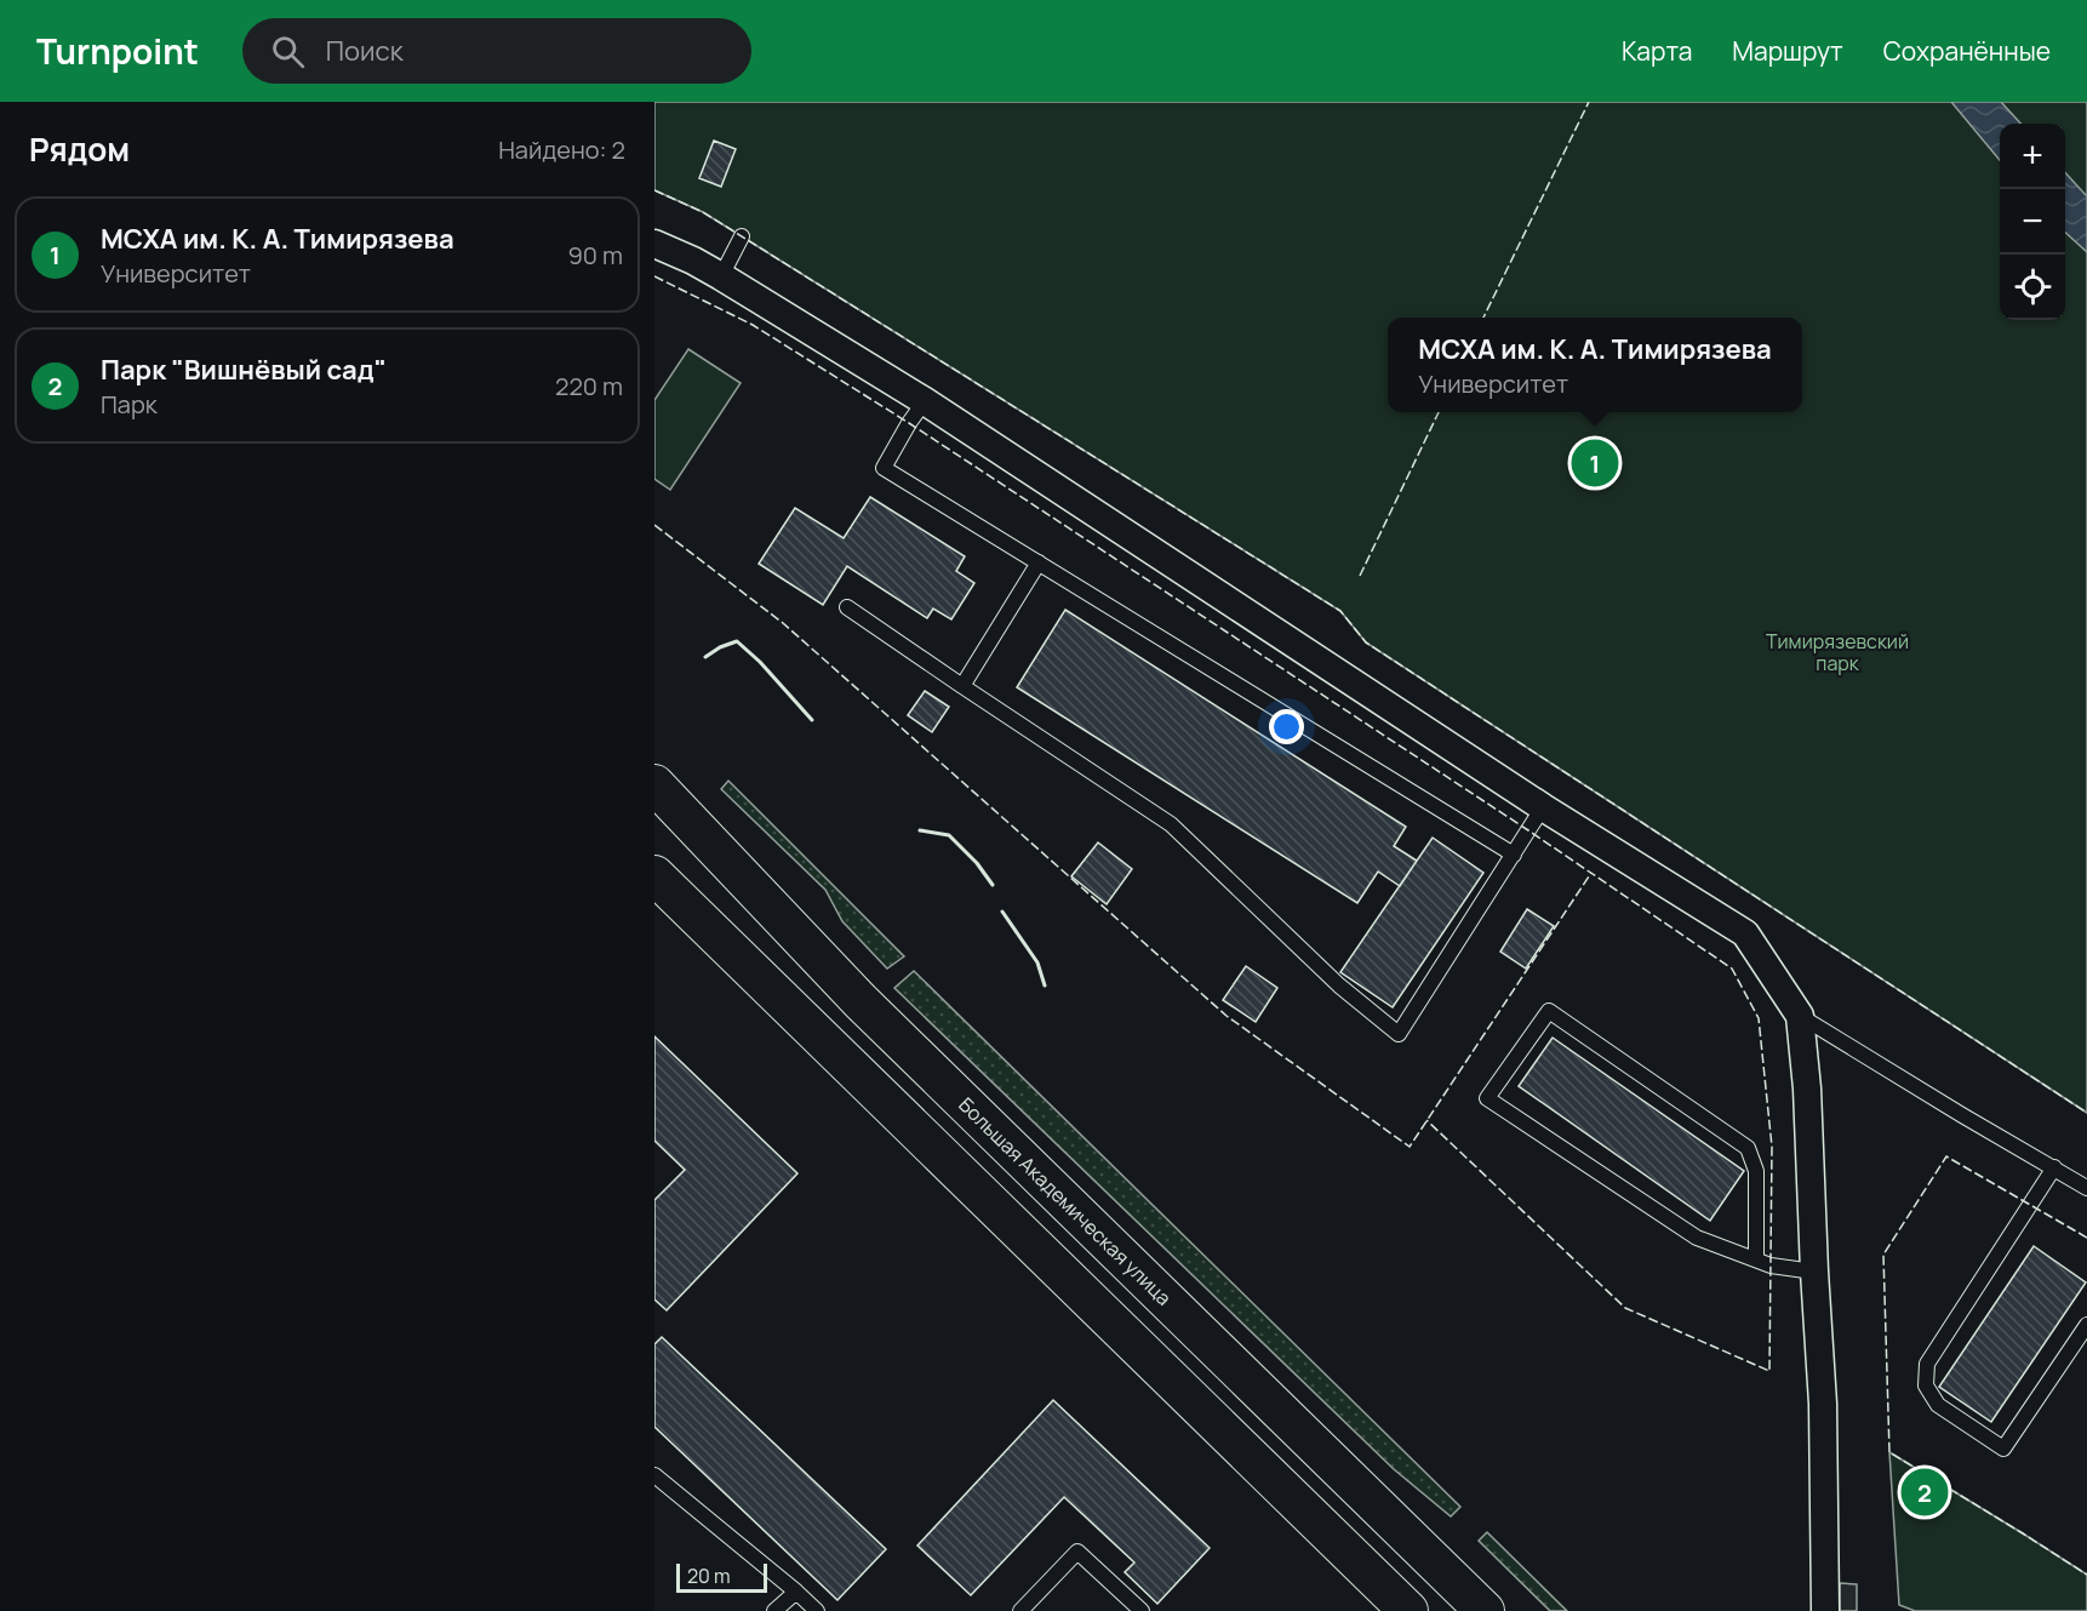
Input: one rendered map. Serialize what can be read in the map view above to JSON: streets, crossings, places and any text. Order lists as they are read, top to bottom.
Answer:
{
  "streets": {
    "main road": ["Большая Академическая улица"]
  },
  "parks": ["Тимирязевский парк"],
  "scale_bar": "20 m",
  "page": {
    "header": "Turnpoint",
    "search": "Поиск",
    "nav": ["Карта", "Маршрут", "Сохранённые"],
    "heading": ["Рядом", "Найдено: 2"],
    "map_buttons": ["+", "−"],
    "list": [
      {
        "mark": "1",
        "name": "МСХА им. К. А. Тимирязева",
        "note": "Университет",
        "value": "90 m"
      },
      {
        "mark": "2",
        "name": "Парк \"Вишнёвый сад\"",
        "note": "Парк",
        "value": "220 m"
      }
    ],
    "popup": ["МСХА им. К. А. Тимирязева", "Университет"],
    "pins": ["1", "2"],
    "scale": "20 m"
  }
}
